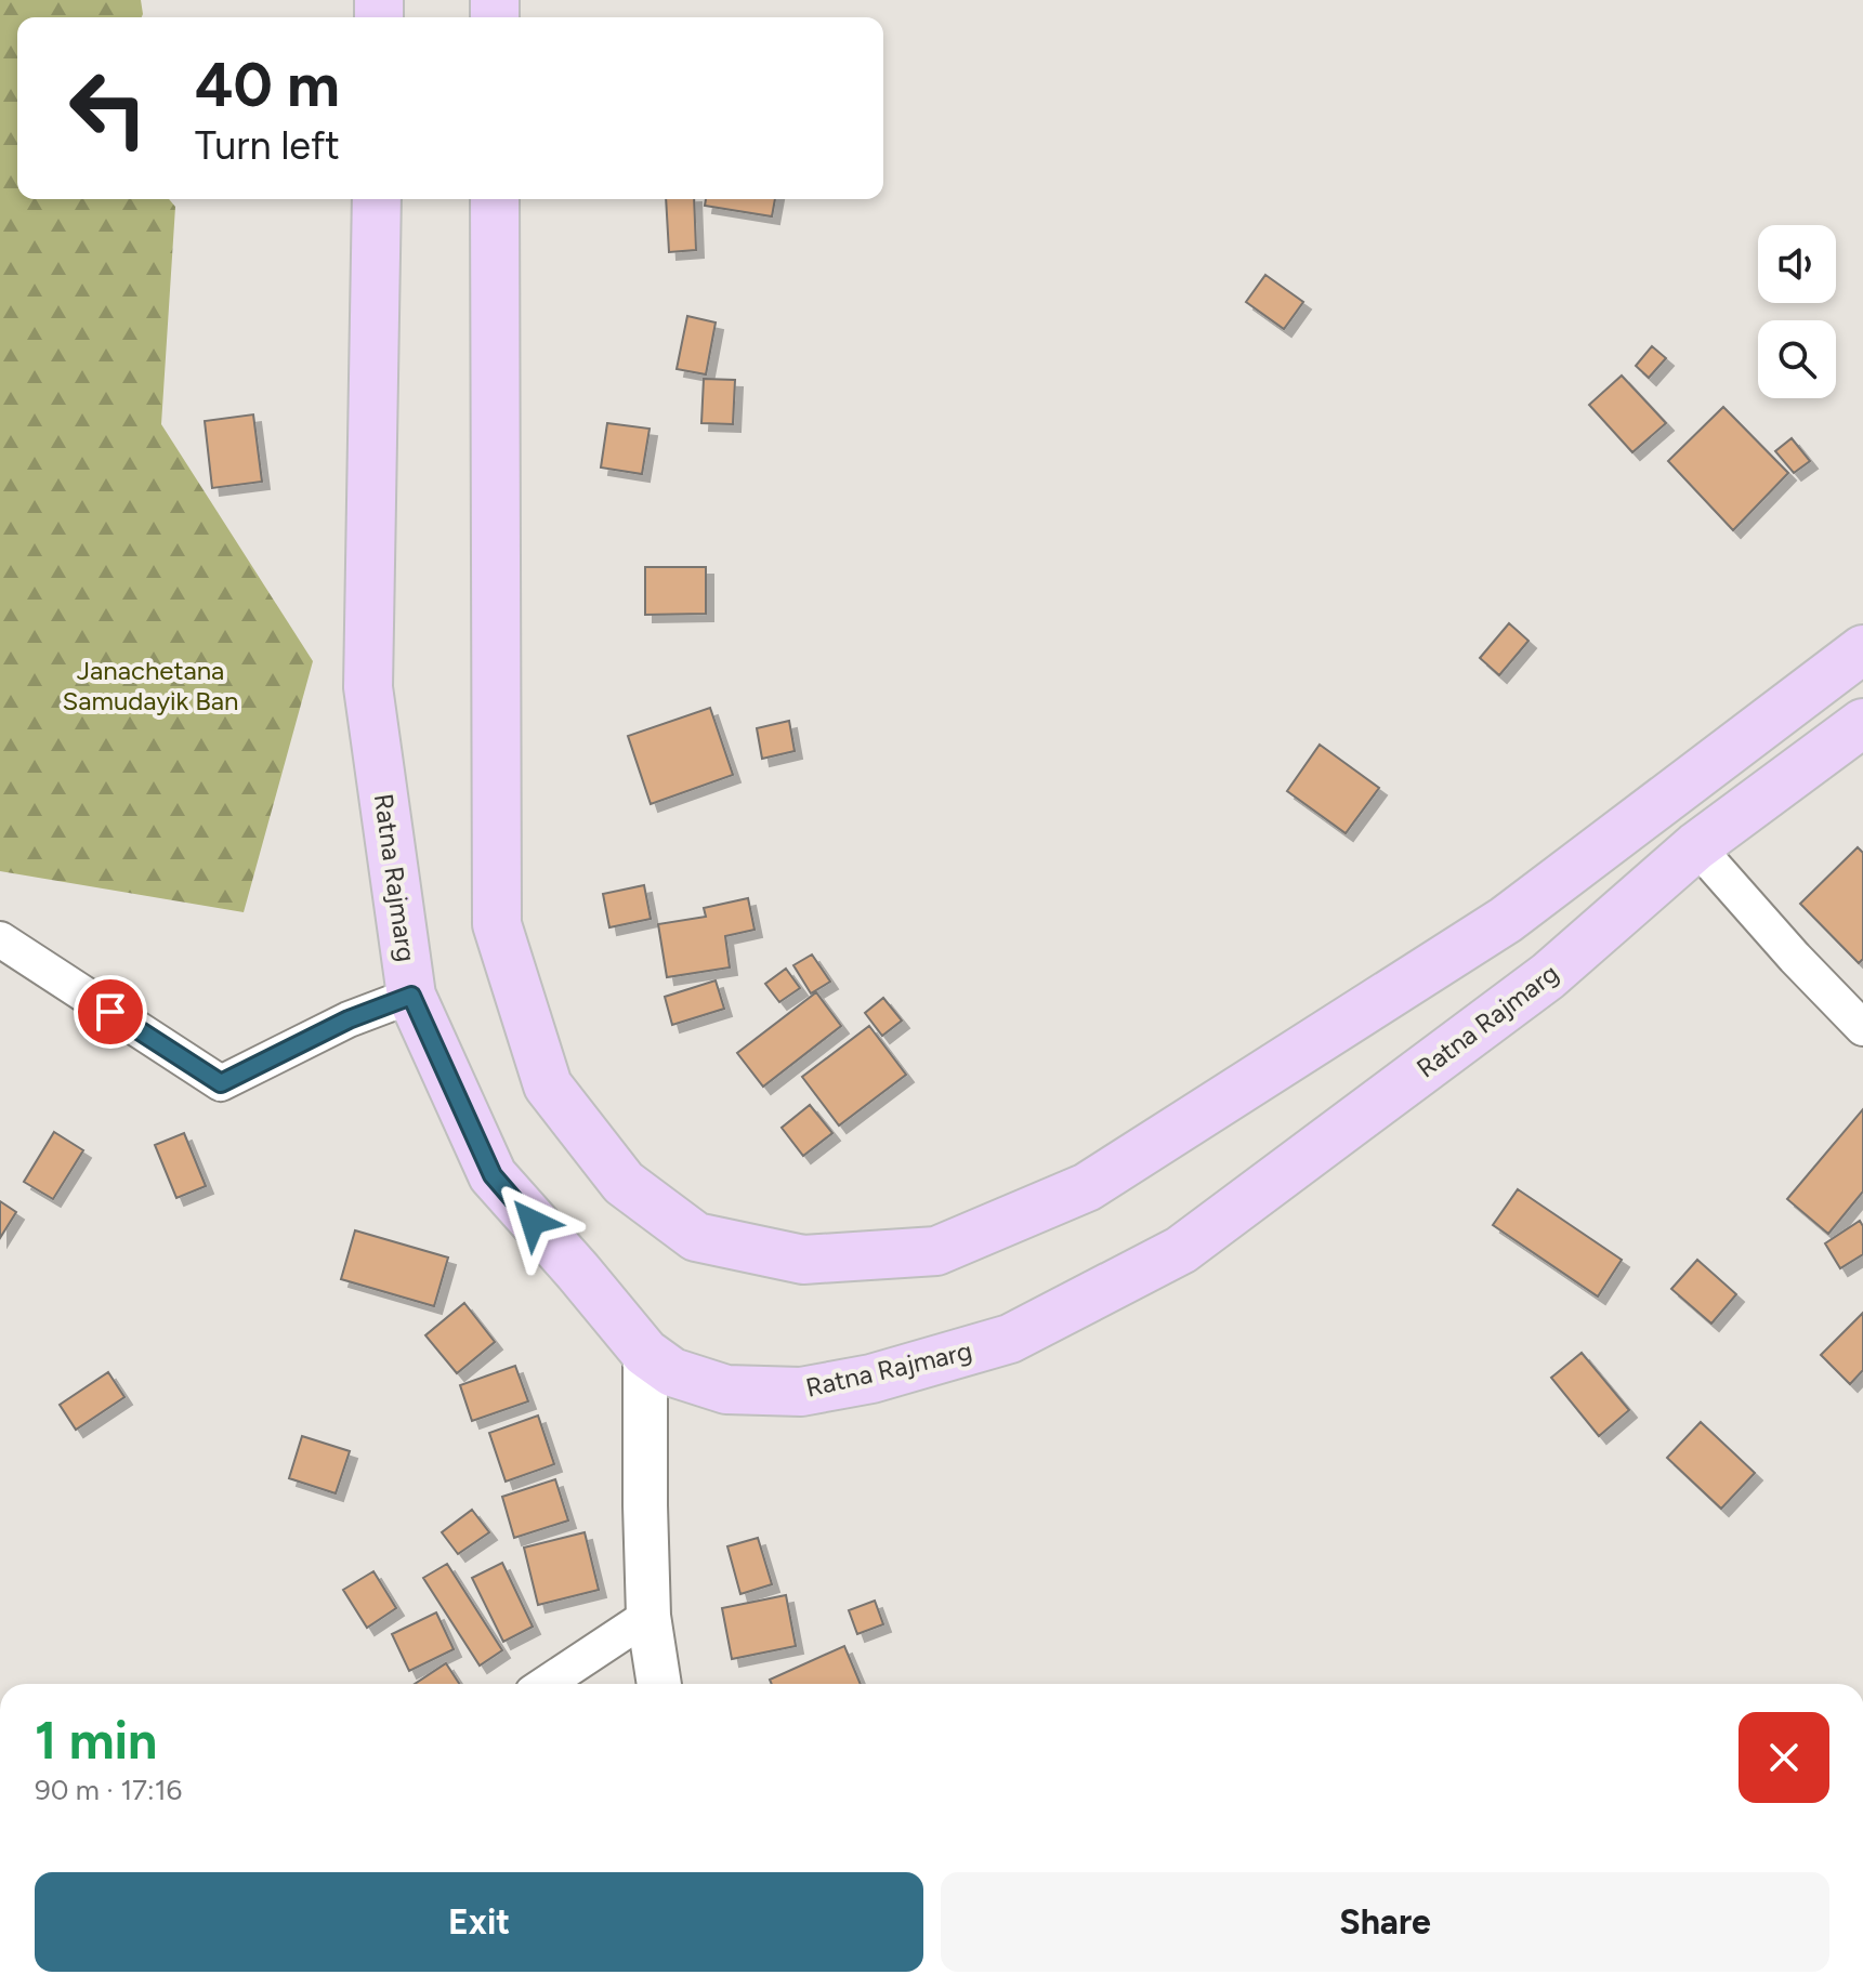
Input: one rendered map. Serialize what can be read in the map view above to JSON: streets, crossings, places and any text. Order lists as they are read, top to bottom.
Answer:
{
  "streets": {
    "main road": ["Ratna Rajmarg"]
  },
  "parks": ["Janachetana Samudayik Ban"],
  "page": {
    "turn": ["40 m", "Turn left"],
    "heading": ["1 min", "90 m · 17:16"],
    "buttons": ["Exit", "Share"]
  }
}
